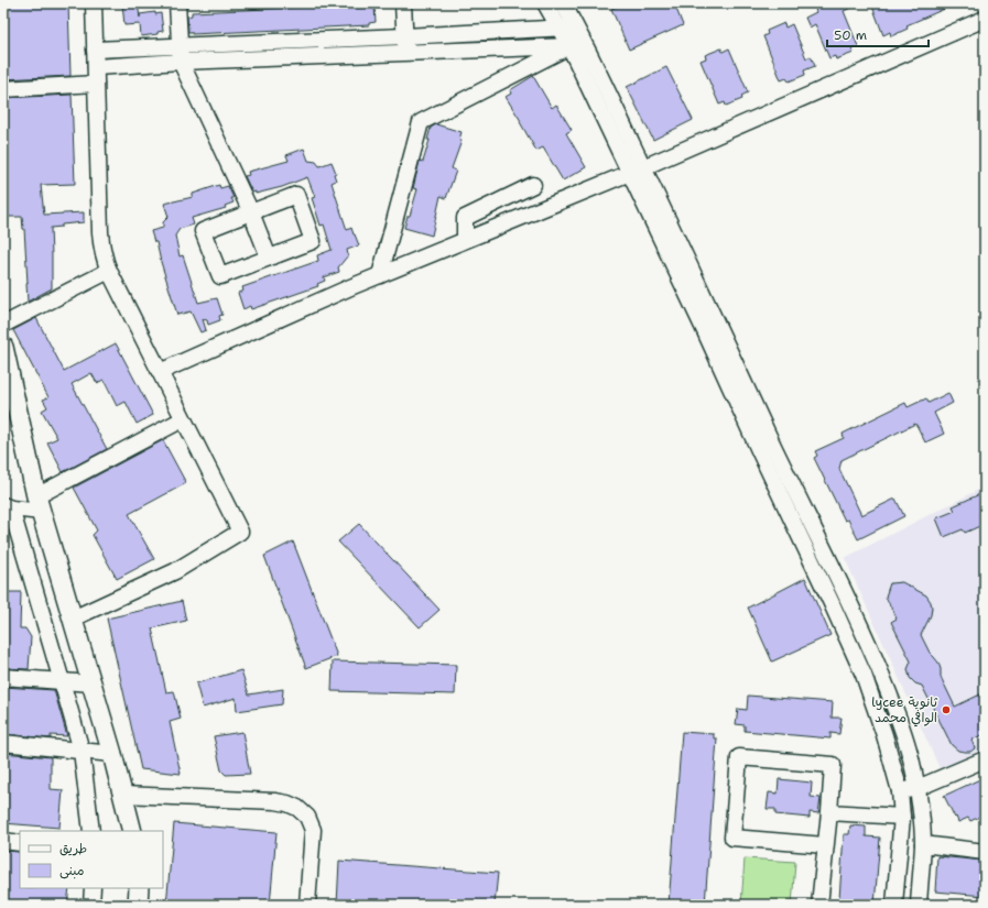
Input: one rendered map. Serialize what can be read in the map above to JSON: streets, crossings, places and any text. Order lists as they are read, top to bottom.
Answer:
{
  "places": ["lycee ثانوية الوافي محمد"],
  "legend": ["طريق", "مبنى"],
  "scale_bar": "50 m"
}
